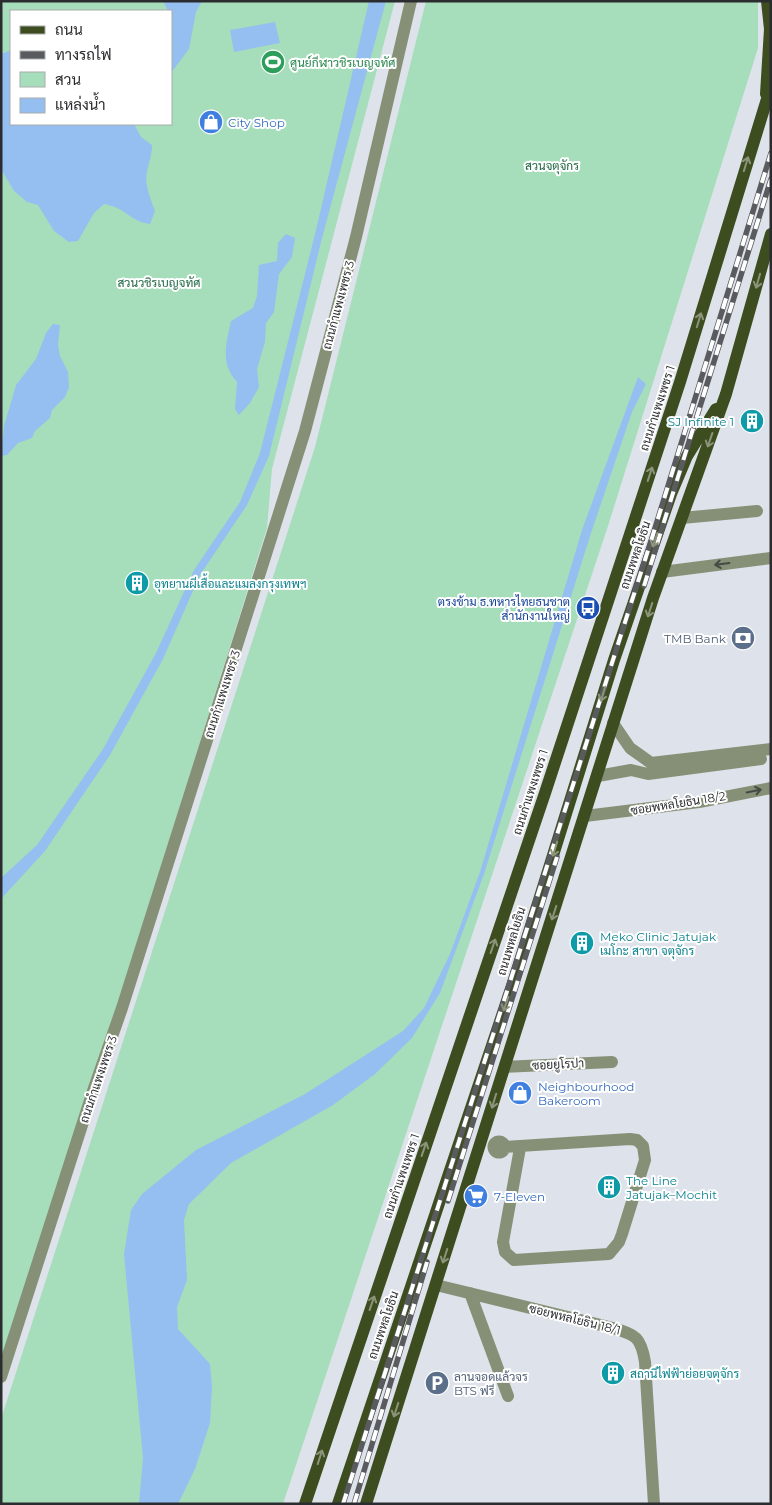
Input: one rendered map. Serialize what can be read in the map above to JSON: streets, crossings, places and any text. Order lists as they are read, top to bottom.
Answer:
{
  "streets": {
    "main road": ["ถนนกำแพงเพชร 1", "ถนนพหลโยธิน"],
    "street": [
      "ถนนกำแพงเพชร 3",
      "ซอยพหลโยธิน 18/2",
      "ซอยยูโรปา",
      "ซอยพหลโยธิน 18/1"
    ]
  },
  "crossings": [
    ["ถนนพหลโยธิน", "ซอยพหลโยธิน 18/2"],
    ["ถนนพหลโยธิน", "ซอยยูโรปา"],
    ["ถนนพหลโยธิน", "ซอยพหลโยธิน 18/1"]
  ],
  "one_way": ["ถนนกำแพงเพชร 1", "ถนนพหลโยธิน"],
  "parks": ["สวนจตุจักร", "สวนวชิรเบญจทัศ"],
  "places": {
    "sports": ["ศูนย์กีฬาวชิรเบญจทัศ"],
    "shop": ["City Shop", "Neighbourhood Bakeroom"],
    "building": [
      "SJ Infinite 1",
      "อุทยานผีเสื้อและแมลงกรุงเทพฯ",
      "Meko Clinic Jatujak เมโกะ สาขา จตุจักร",
      "The Line Jatujak–Mochit",
      "สถานีไฟฟ้าย่อยจตุจักร"
    ],
    "bus stop": ["ตรงข้าม ธ.ทหารไทยธนชาต สำนักงานใหญ่"],
    "bank": ["TMB Bank"],
    "supermarket": ["7-Eleven"],
    "parking": ["ลานจอดแล้วจร BTS ฟรี"]
  },
  "legend": [
    "ถนน",
    "ทางรถไฟ",
    "สวน",
    "แหล่งน้ำ"
  ]
}
